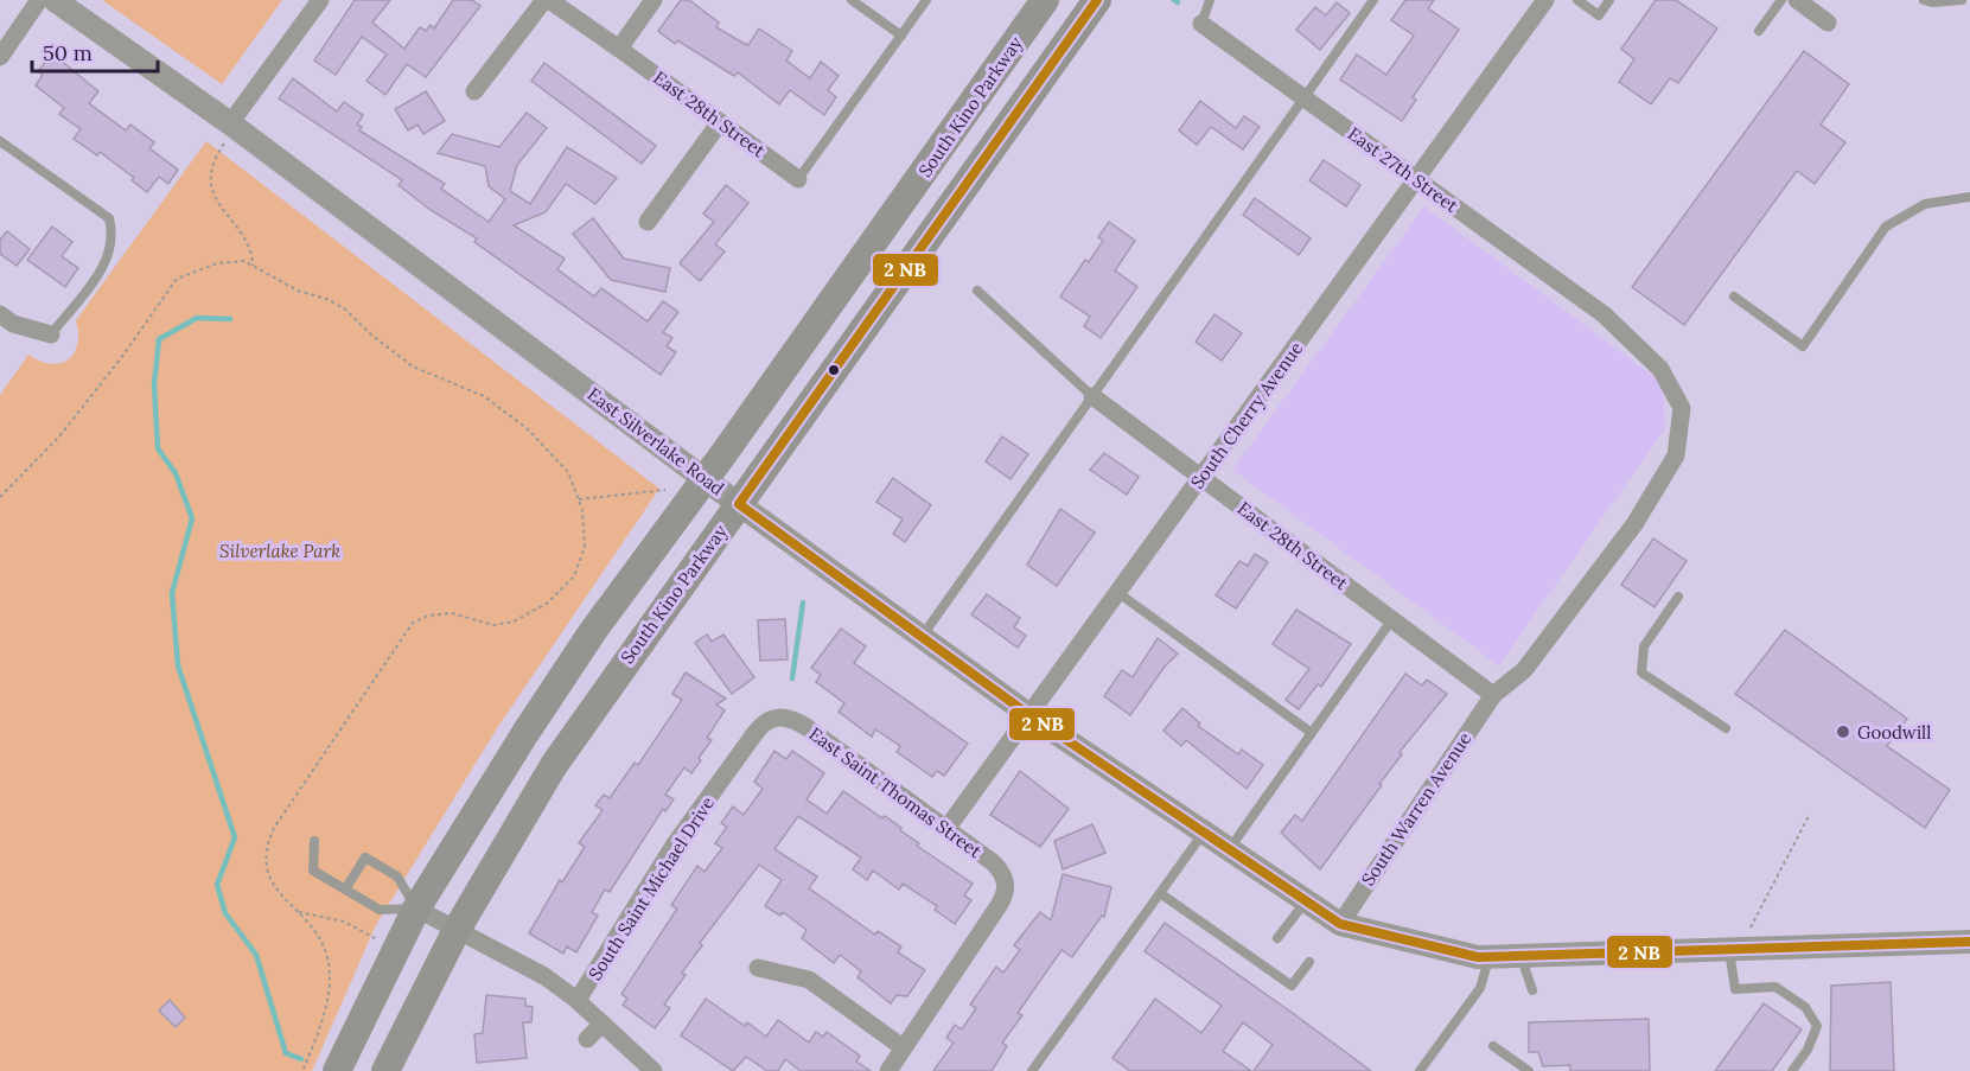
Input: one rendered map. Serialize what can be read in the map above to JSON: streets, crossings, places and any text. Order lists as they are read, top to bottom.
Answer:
{
  "streets": {
    "main road": ["South Kino Parkway"],
    "street": [
      "East 28th Street",
      "East 27th Street",
      "South Cherry Avenue",
      "East Silverlake Road",
      "East Saint Thomas Street",
      "South Warren Avenue",
      "South Saint Michael Drive"
    ]
  },
  "crossings": [
    ["South Kino Parkway", "East Silverlake Road"],
    ["East 28th Street", "East 27th Street"],
    ["East 28th Street", "South Cherry Avenue"],
    ["East 28th Street", "South Warren Avenue"],
    ["East 27th Street", "South Cherry Avenue"],
    ["East 27th Street", "South Warren Avenue"],
    ["South Cherry Avenue", "East Silverlake Road"],
    ["South Cherry Avenue", "East Saint Thomas Street"],
    ["East Silverlake Road", "South Warren Avenue"],
    ["East Saint Thomas Street", "South Saint Michael Drive"]
  ],
  "parks": ["Silverlake Park"],
  "places": ["Goodwill"],
  "scale_bar": "50 m"
}
